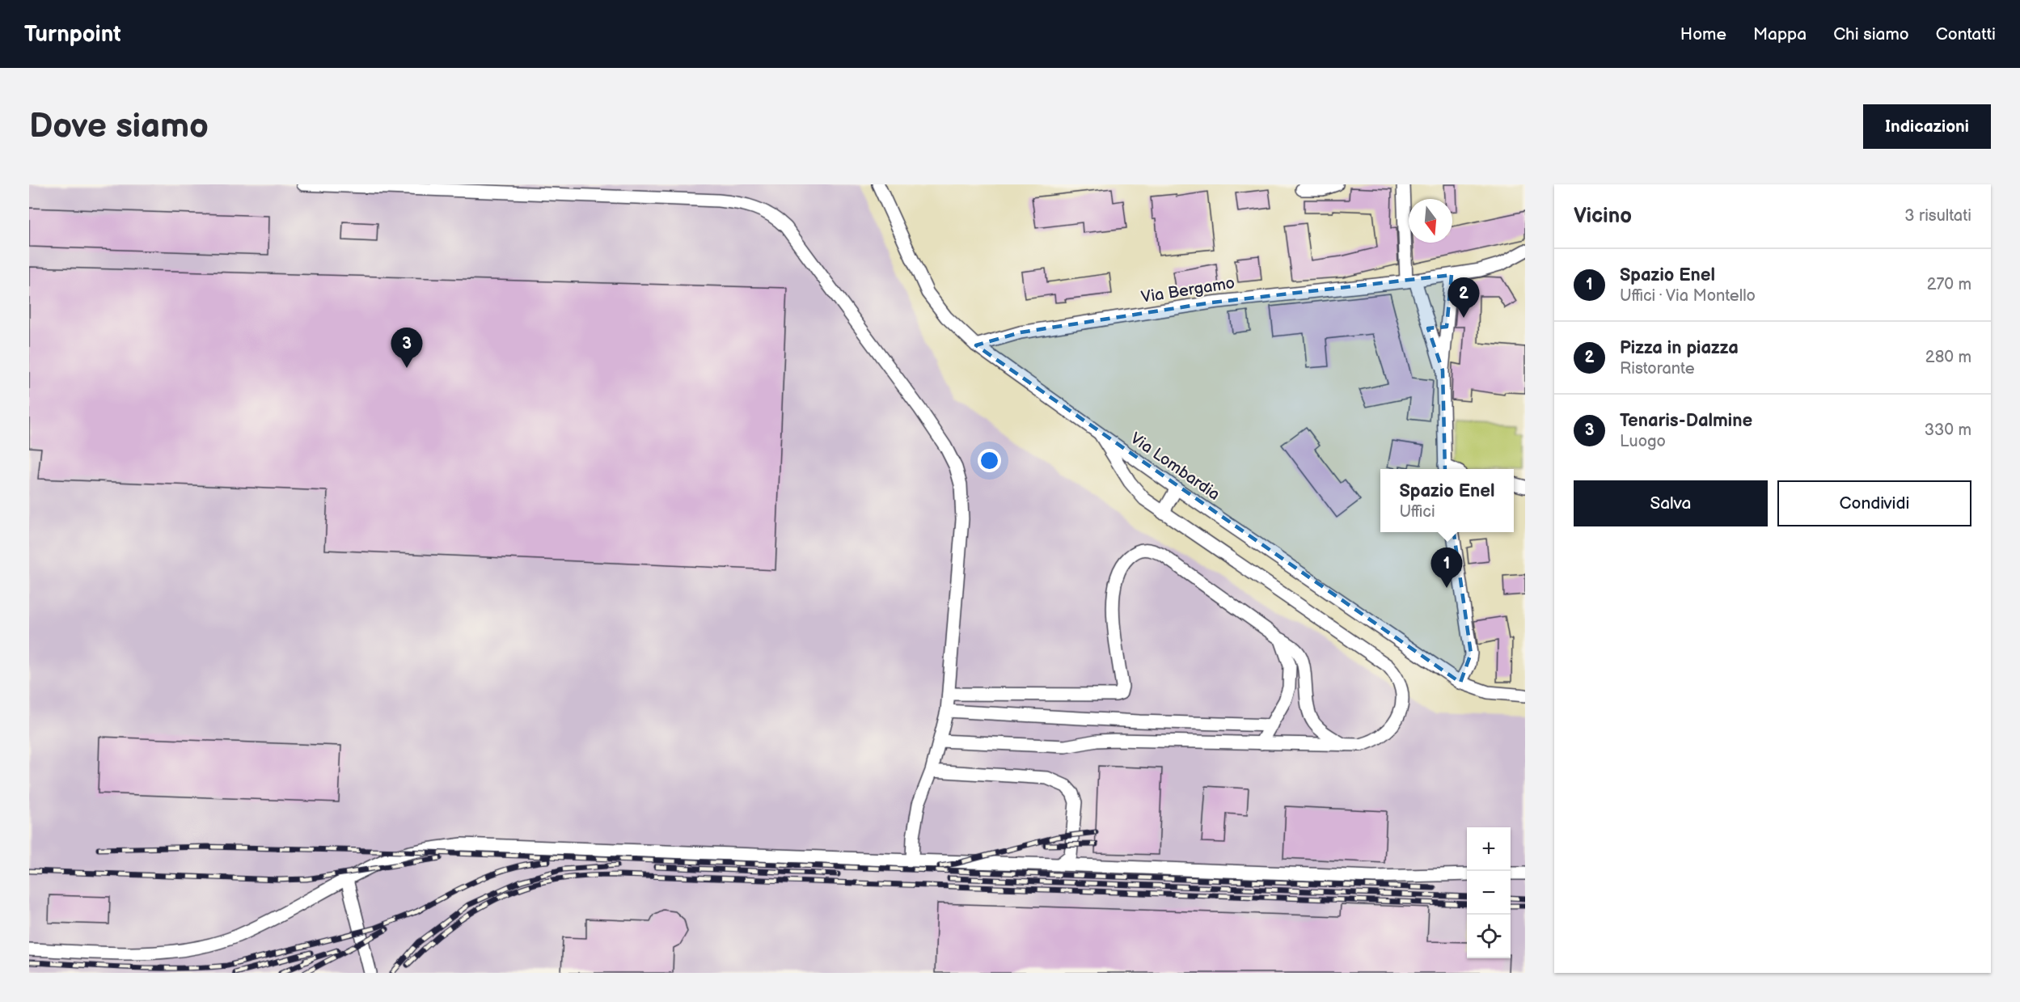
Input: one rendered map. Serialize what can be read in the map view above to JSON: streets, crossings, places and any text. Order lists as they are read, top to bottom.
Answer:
{
  "streets": {
    "street": ["Via Bergamo", "Via Lombardia"]
  },
  "crossings": [
    ["Via Bergamo", "Via Lombardia"]
  ],
  "north": "bottom",
  "page": {
    "header": "Turnpoint",
    "nav": [
      "Home",
      "Mappa",
      "Chi siamo",
      "Contatti"
    ],
    "buttons": [
      "Indicazioni",
      ["Salva", "Condividi"]
    ],
    "title": "Dove siamo",
    "heading": ["Vicino", "3 risultati"],
    "list": [
      {
        "mark": "1",
        "name": "Spazio Enel",
        "note": "Uffici · Via Montello",
        "value": "270 m"
      },
      {
        "mark": "2",
        "name": "Pizza in piazza",
        "note": "Ristorante",
        "value": "280 m"
      },
      {
        "mark": "3",
        "name": "Tenaris-Dalmine",
        "note": "Luogo",
        "value": "330 m"
      }
    ],
    "pins": ["2", "3", "1"],
    "popup": ["Spazio Enel", "Uffici"],
    "map_buttons": ["+", "−"]
  }
}
